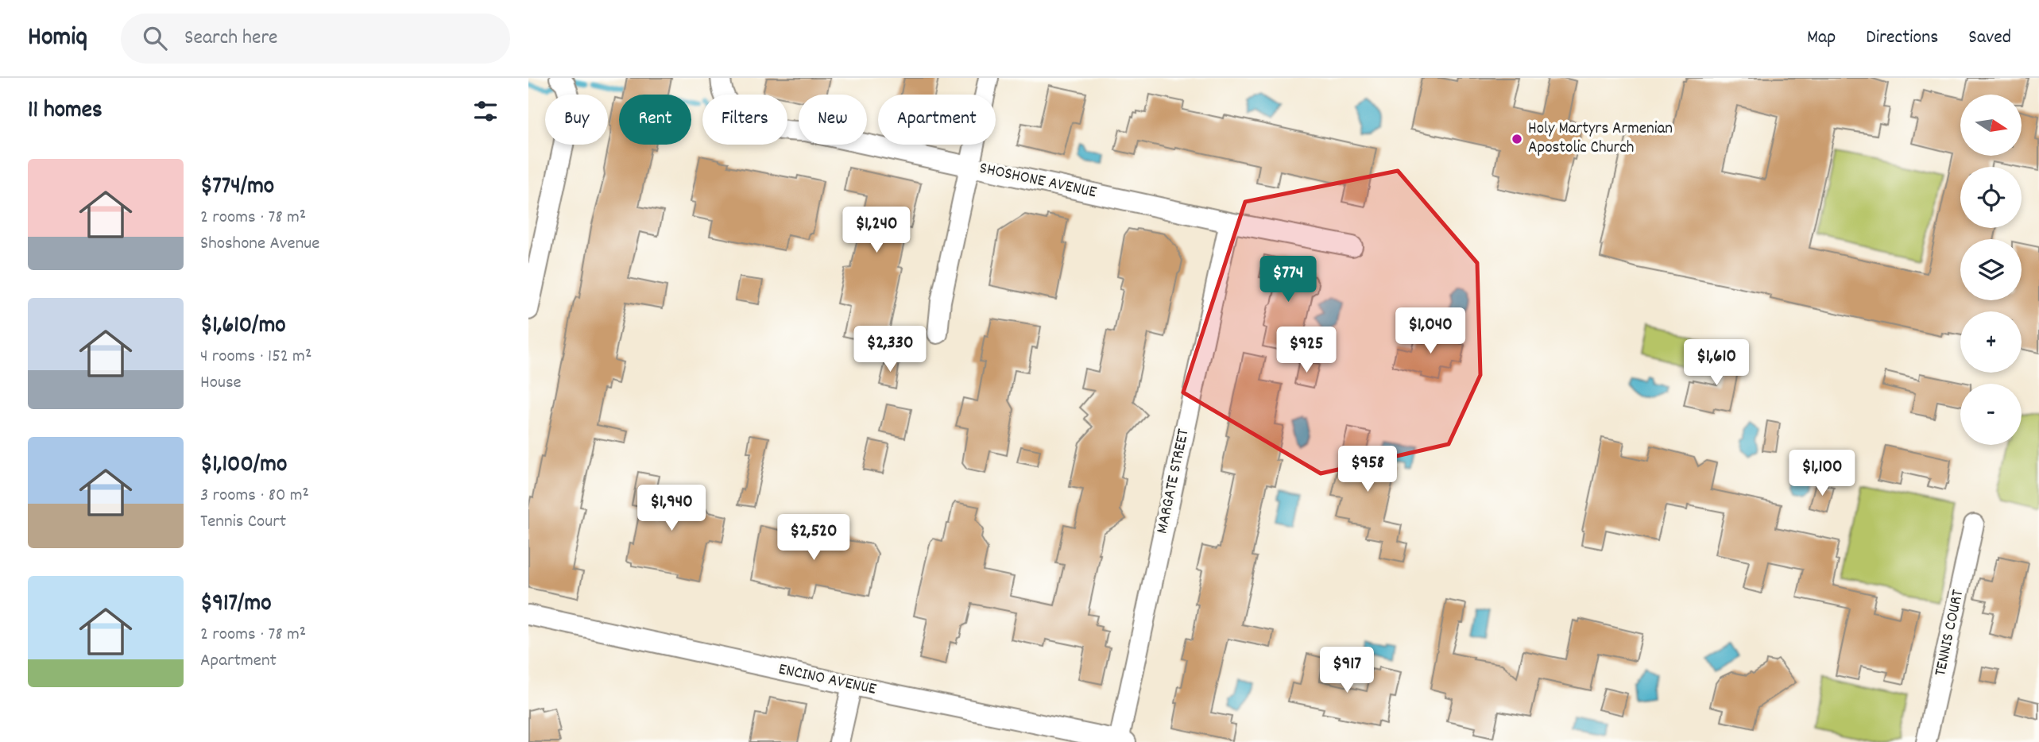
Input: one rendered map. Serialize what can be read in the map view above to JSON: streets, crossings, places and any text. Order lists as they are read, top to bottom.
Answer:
{
  "streets": {
    "street": [
      "SHOSHONE AVENUE",
      "MARGATE STREET",
      "TENNIS COURT",
      "ENCINO AVENUE"
    ]
  },
  "crossings": [
    ["SHOSHONE AVENUE", "MARGATE STREET"],
    ["MARGATE STREET", "ENCINO AVENUE"]
  ],
  "places": ["Holy Martyrs Armenian Apostolic Church"],
  "north": "right",
  "page": {
    "header": "Homiq",
    "search": "Search here",
    "nav": ["Map", "Directions", "Saved"],
    "heading": "11 homes",
    "map_buttons": ["+", "−"],
    "chip": [
      "Buy",
      "Rent",
      "Filters",
      "New",
      "Apartment"
    ],
    "list": [
      {
        "name": "$774/mo",
        "note": "2 rooms · 78 m² · Shoshone Avenue"
      },
      {
        "name": "$1,610/mo",
        "note": "4 rooms · 152 m² · House"
      },
      {
        "name": "$1,100/mo",
        "note": "3 rooms · 80 m² · Tennis Court"
      },
      {
        "name": "$917/mo",
        "note": "2 rooms · 78 m² · Apartment"
      }
    ],
    "price": [
      "$1,240",
      "$774",
      "$1,040",
      "$2,330",
      "$925",
      "$1,610",
      "$958",
      "$1,100",
      "$1,940",
      "$2,520",
      "$917"
    ]
  }
}
